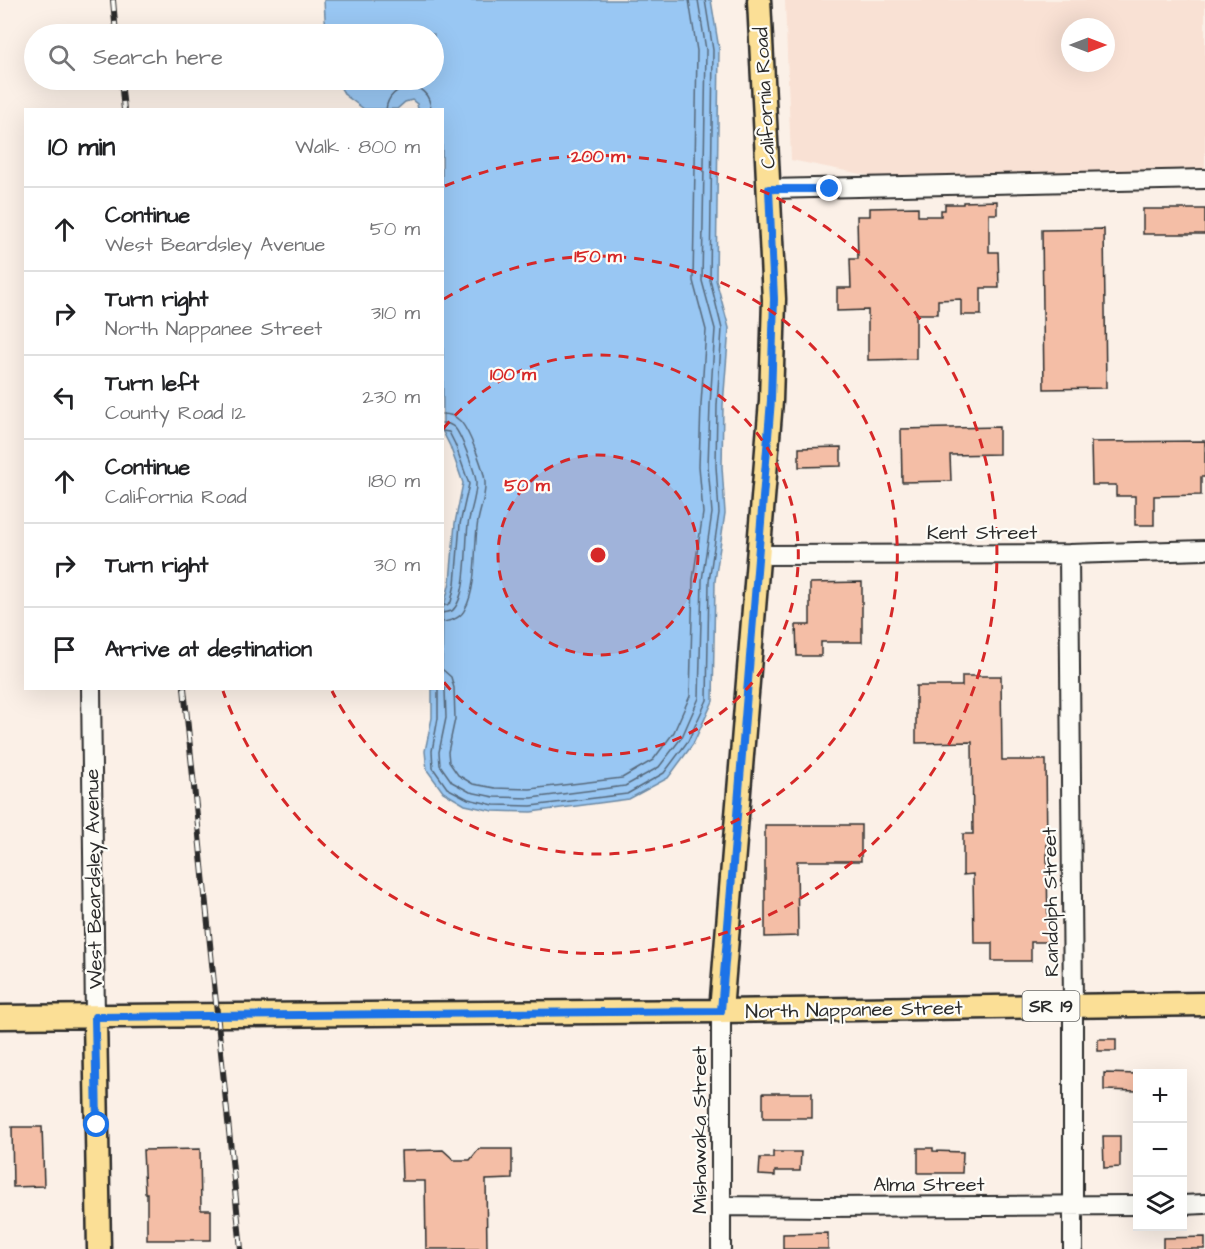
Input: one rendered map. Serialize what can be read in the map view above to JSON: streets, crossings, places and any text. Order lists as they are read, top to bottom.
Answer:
{
  "streets": {
    "main road": [
      "California Road",
      "West Beardsley Avenue",
      "SR 19",
      "North Nappanee Street"
    ],
    "street": [
      "Kent Street",
      "Randolph Street",
      "Mishawaka Street",
      "Alma Street"
    ]
  },
  "crossings": [
    ["California Road", "Kent Street"],
    ["California Road", "North Nappanee Street"],
    ["California Road", "Mishawaka Street"],
    ["Kent Street", "Randolph Street"],
    ["West Beardsley Avenue", "North Nappanee Street"],
    ["Randolph Street", "North Nappanee Street"],
    ["Randolph Street", "Alma Street"],
    ["North Nappanee Street", "Mishawaka Street"],
    ["Mishawaka Street", "Alma Street"]
  ],
  "north": "right",
  "page": {
    "search": "Search here",
    "heading": ["10 min", "Walk · 800 m"],
    "list": [
      ["Continue", "West Beardsley Avenue", "50 m"],
      ["Turn right", "North Nappanee Street", "310 m"],
      ["Turn left", "County Road 12", "230 m"],
      ["Continue", "California Road", "180 m"],
      ["Turn right", "30 m"],
      "Arrive at destination"
    ],
    "map_buttons": ["+", "−"]
  },
  "rings": [
    "200 m",
    "150 m",
    "100 m",
    "50 m"
  ]
}
